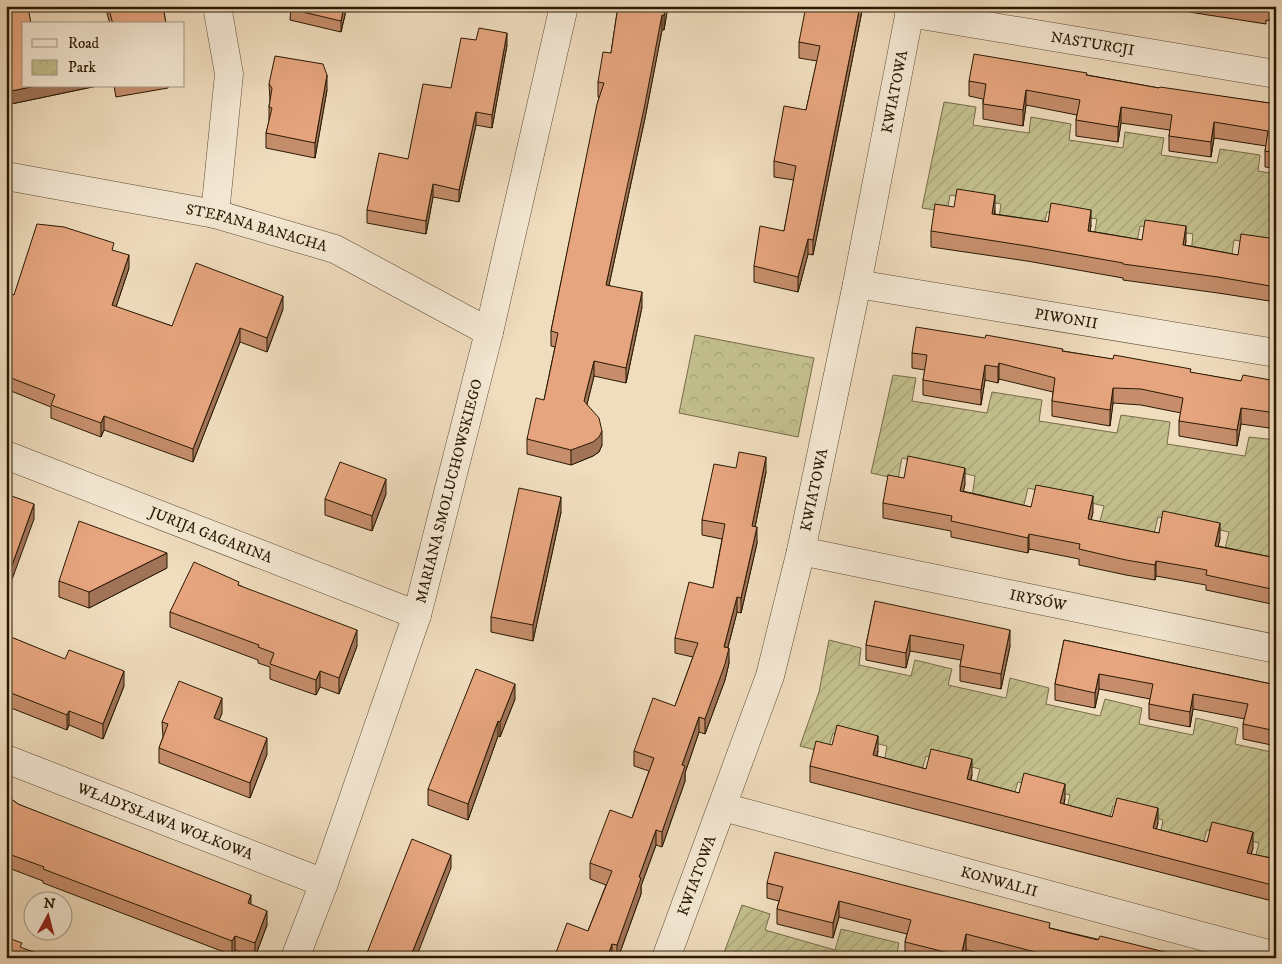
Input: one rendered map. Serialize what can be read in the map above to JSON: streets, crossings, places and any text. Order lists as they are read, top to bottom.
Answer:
{
  "streets": {
    "street": [
      "NASTURCJI",
      "KWIATOWA",
      "STEFANA BANACHA",
      "PIWONII",
      "MARIANA SMOLUCHOWSKIEGO",
      "JURIJA GAGARINA",
      "IRYSÓW",
      "WŁADYSŁAWA WOŁKOWA",
      "KONWALII"
    ]
  },
  "crossings": [
    ["NASTURCJI", "KWIATOWA"],
    ["KWIATOWA", "PIWONII"],
    ["KWIATOWA", "IRYSÓW"],
    ["KWIATOWA", "KONWALII"],
    ["STEFANA BANACHA", "MARIANA SMOLUCHOWSKIEGO"],
    ["MARIANA SMOLUCHOWSKIEGO", "JURIJA GAGARINA"],
    ["MARIANA SMOLUCHOWSKIEGO", "WŁADYSŁAWA WOŁKOWA"]
  ],
  "legend": ["Road", "Park"],
  "north": "top"
}
